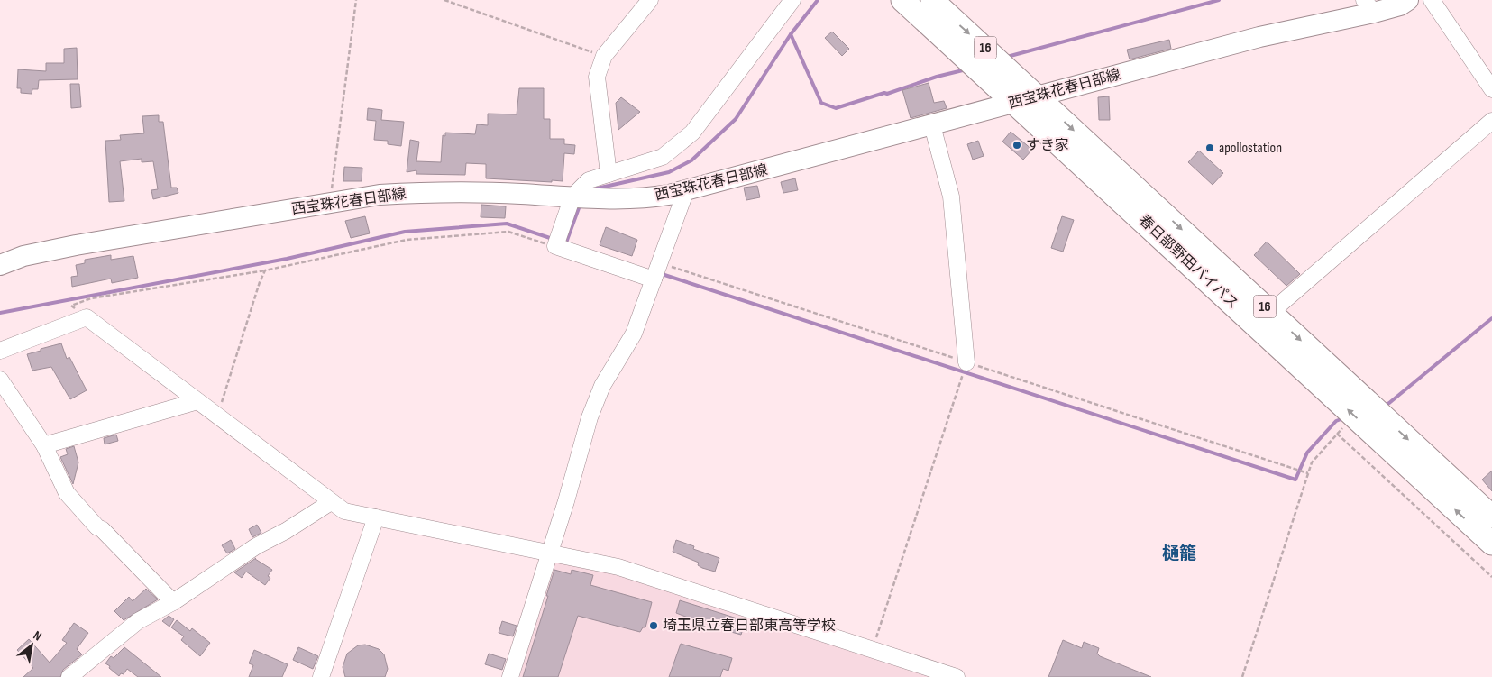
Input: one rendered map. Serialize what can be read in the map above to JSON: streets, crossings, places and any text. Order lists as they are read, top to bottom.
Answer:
{
  "streets": {
    "highway": ["16", "春日部野田バイパス"],
    "main road": ["西宝珠花春日部線"]
  },
  "crossings": [
    ["西宝珠花春日部線", "春日部野田バイパス"]
  ],
  "districts": ["樋籠"],
  "places": ["すき家", "apollostation", "埼玉県立春日部東高等学校"],
  "north": "top right"
}
